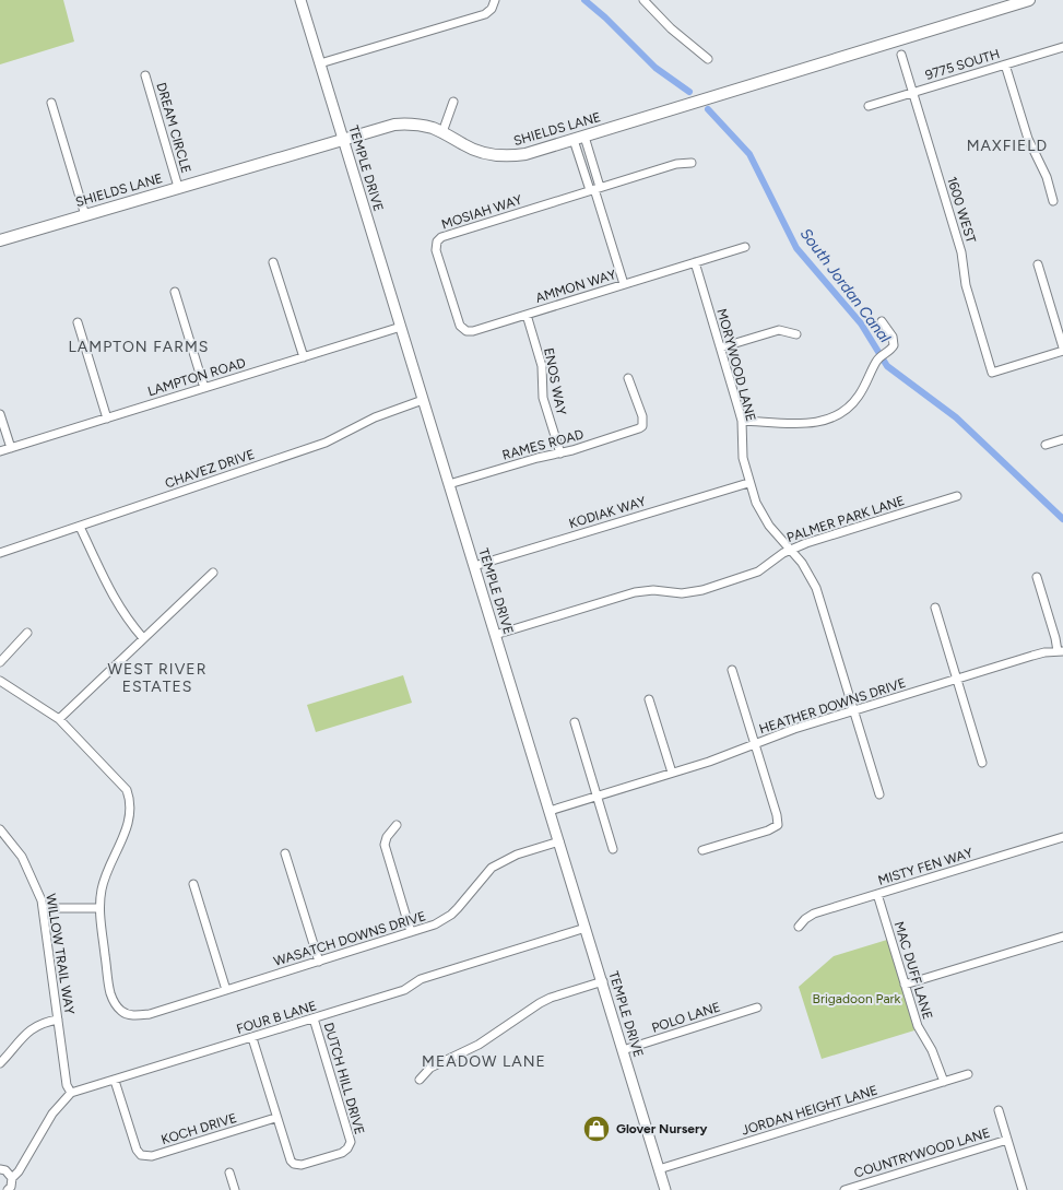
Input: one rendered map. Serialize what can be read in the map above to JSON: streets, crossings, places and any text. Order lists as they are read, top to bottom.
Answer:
{
  "streets": {
    "main road": ["SHIELDS LANE"],
    "street": [
      "9775 SOUTH",
      "DREAM CIRCLE",
      "TEMPLE DRIVE",
      "1600 WEST",
      "MOSIAH WAY",
      "AMMON WAY",
      "MORYWOOD LANE",
      "LAMPTON ROAD",
      "ENOS WAY",
      "RAMES ROAD",
      "CHAVEZ DRIVE",
      "KODIAK WAY",
      "PALMER PARK LANE",
      "HEATHER DOWNS DRIVE",
      "MISTY FEN WAY",
      "WASATCH DOWNS DRIVE",
      "WILLOW TRAIL WAY",
      "MAC DUFF LANE",
      "FOUR B LANE",
      "POLO LANE",
      "DUTCH HILL DRIVE",
      "JORDAN HEIGHT LANE",
      "KOCH DRIVE",
      "COUNTRYWOOD LANE"
    ]
  },
  "crossings": [
    ["9775 SOUTH", "1600 WEST"],
    ["DREAM CIRCLE", "SHIELDS LANE"],
    ["SHIELDS LANE", "TEMPLE DRIVE"],
    ["TEMPLE DRIVE", "LAMPTON ROAD"],
    ["TEMPLE DRIVE", "RAMES ROAD"],
    ["TEMPLE DRIVE", "CHAVEZ DRIVE"],
    ["TEMPLE DRIVE", "KODIAK WAY"],
    ["TEMPLE DRIVE", "PALMER PARK LANE"],
    ["TEMPLE DRIVE", "HEATHER DOWNS DRIVE"],
    ["TEMPLE DRIVE", "WASATCH DOWNS DRIVE"],
    ["TEMPLE DRIVE", "FOUR B LANE"],
    ["TEMPLE DRIVE", "POLO LANE"],
    ["TEMPLE DRIVE", "JORDAN HEIGHT LANE"],
    ["MOSIAH WAY", "AMMON WAY"],
    ["AMMON WAY", "MORYWOOD LANE"],
    ["AMMON WAY", "ENOS WAY"],
    ["MORYWOOD LANE", "KODIAK WAY"],
    ["MORYWOOD LANE", "PALMER PARK LANE"],
    ["MORYWOOD LANE", "HEATHER DOWNS DRIVE"],
    ["ENOS WAY", "RAMES ROAD"],
    ["MISTY FEN WAY", "MAC DUFF LANE"],
    ["WILLOW TRAIL WAY", "FOUR B LANE"],
    ["MAC DUFF LANE", "JORDAN HEIGHT LANE"],
    ["FOUR B LANE", "DUTCH HILL DRIVE"],
    ["FOUR B LANE", "KOCH DRIVE"],
    ["DUTCH HILL DRIVE", "KOCH DRIVE"]
  ],
  "districts": [
    "MAXFIELD",
    "LAMPTON FARMS",
    "WEST RIVER ESTATES",
    "MEADOW LANE"
  ],
  "water": ["South Jordan Canal"],
  "parks": ["Brigadoon Park"],
  "places": {
    "shop": ["Glover Nursery"]
  }
}
